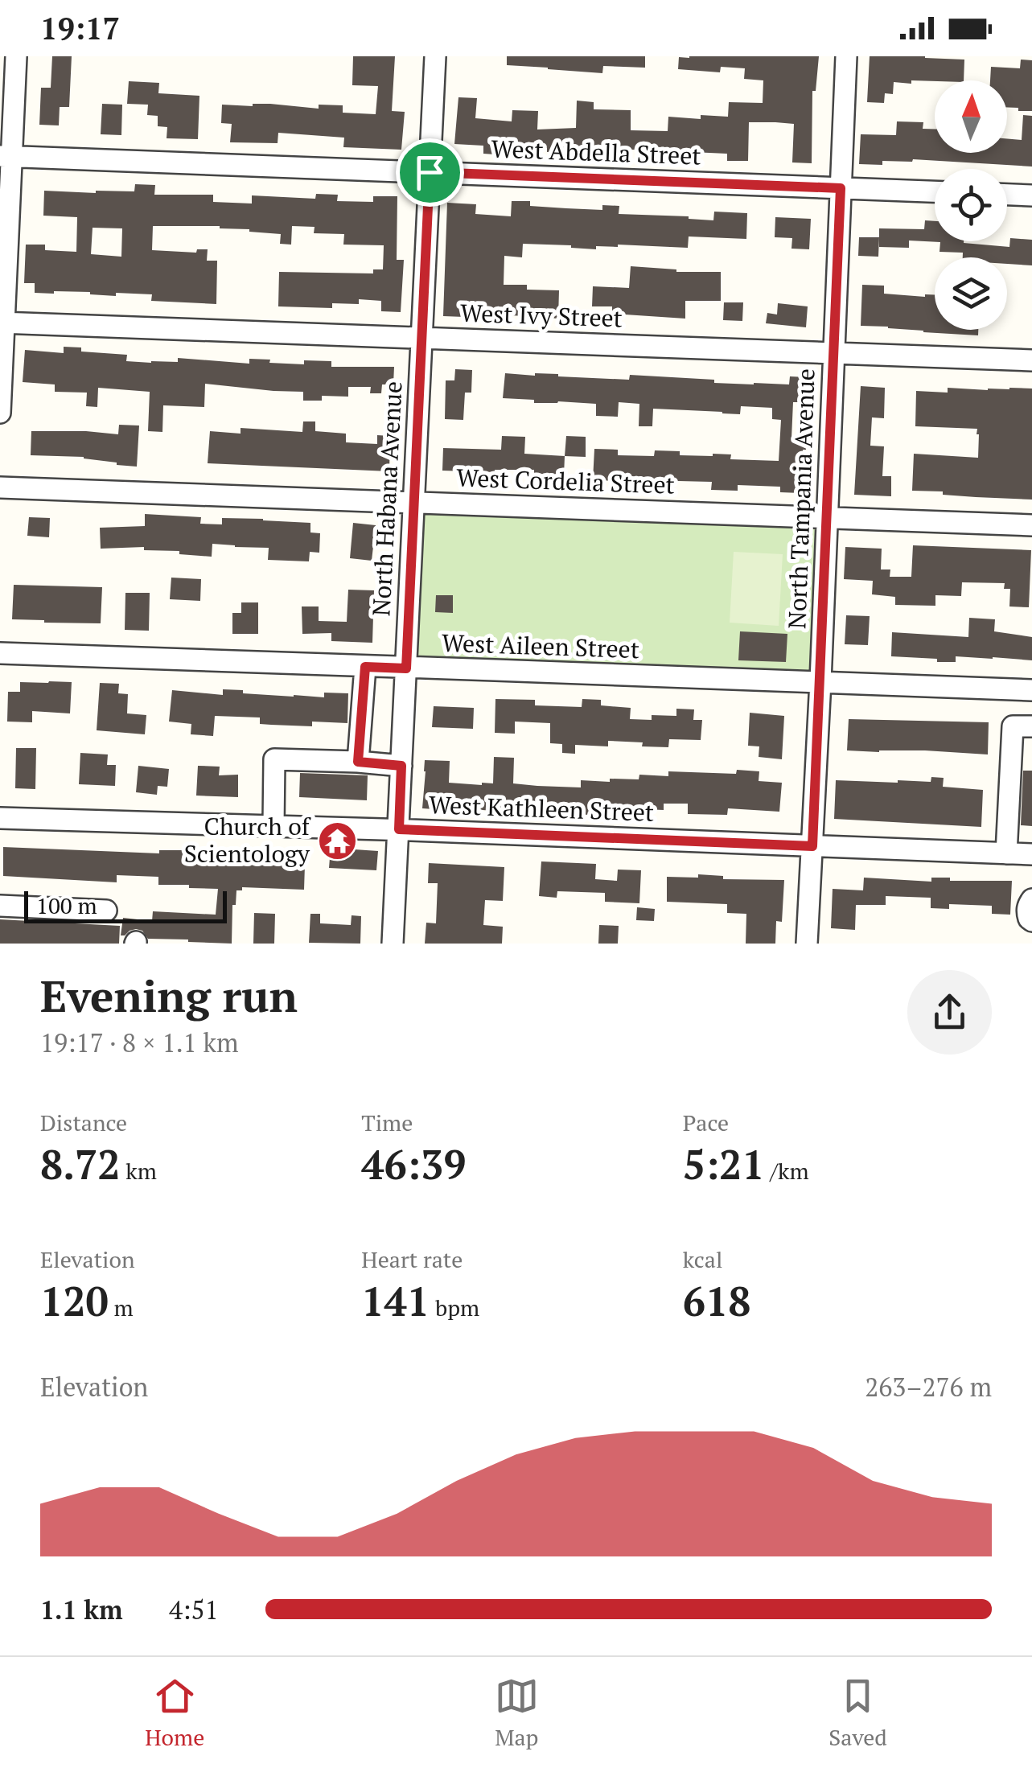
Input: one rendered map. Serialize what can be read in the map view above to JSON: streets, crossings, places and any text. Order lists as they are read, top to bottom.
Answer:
{
  "streets": {
    "street": [
      "West Abdella Street",
      "West Ivy Street",
      "West Cordelia Street",
      "North Habana Avenue",
      "North Tampania Avenue",
      "West Aileen Street",
      "West Kathleen Street"
    ]
  },
  "crossings": [
    ["West Abdella Street", "North Habana Avenue"],
    ["West Abdella Street", "North Tampania Avenue"],
    ["West Ivy Street", "North Habana Avenue"],
    ["West Ivy Street", "North Tampania Avenue"],
    ["West Cordelia Street", "North Habana Avenue"],
    ["West Cordelia Street", "North Tampania Avenue"],
    ["North Habana Avenue", "West Aileen Street"],
    ["North Habana Avenue", "West Kathleen Street"],
    ["North Tampania Avenue", "West Aileen Street"],
    ["North Tampania Avenue", "West Kathleen Street"]
  ],
  "places": {
    "temple": ["Church of Scientology"]
  },
  "scale_bar": "100 m",
  "north": "top",
  "page": {
    "status": "19:17",
    "scale": "100 m",
    "heading": ["Evening run", "19:17 · 8 × 1.1 km"],
    "stats": [
      ["Distance", "8.72 km"],
      ["Time", "46:39"],
      ["Pace", "5:21 /km"],
      ["Elevation", "120 m"],
      ["Heart rate", "141 bpm"],
      ["kcal", "618"]
    ],
    "chart": ["Elevation", "263–276 m"],
    "list": [
      {
        "name": "1.1 km",
        "note": "4:51"
      }
    ],
    "tabs": ["Home", "Map", "Saved"]
  }
}
